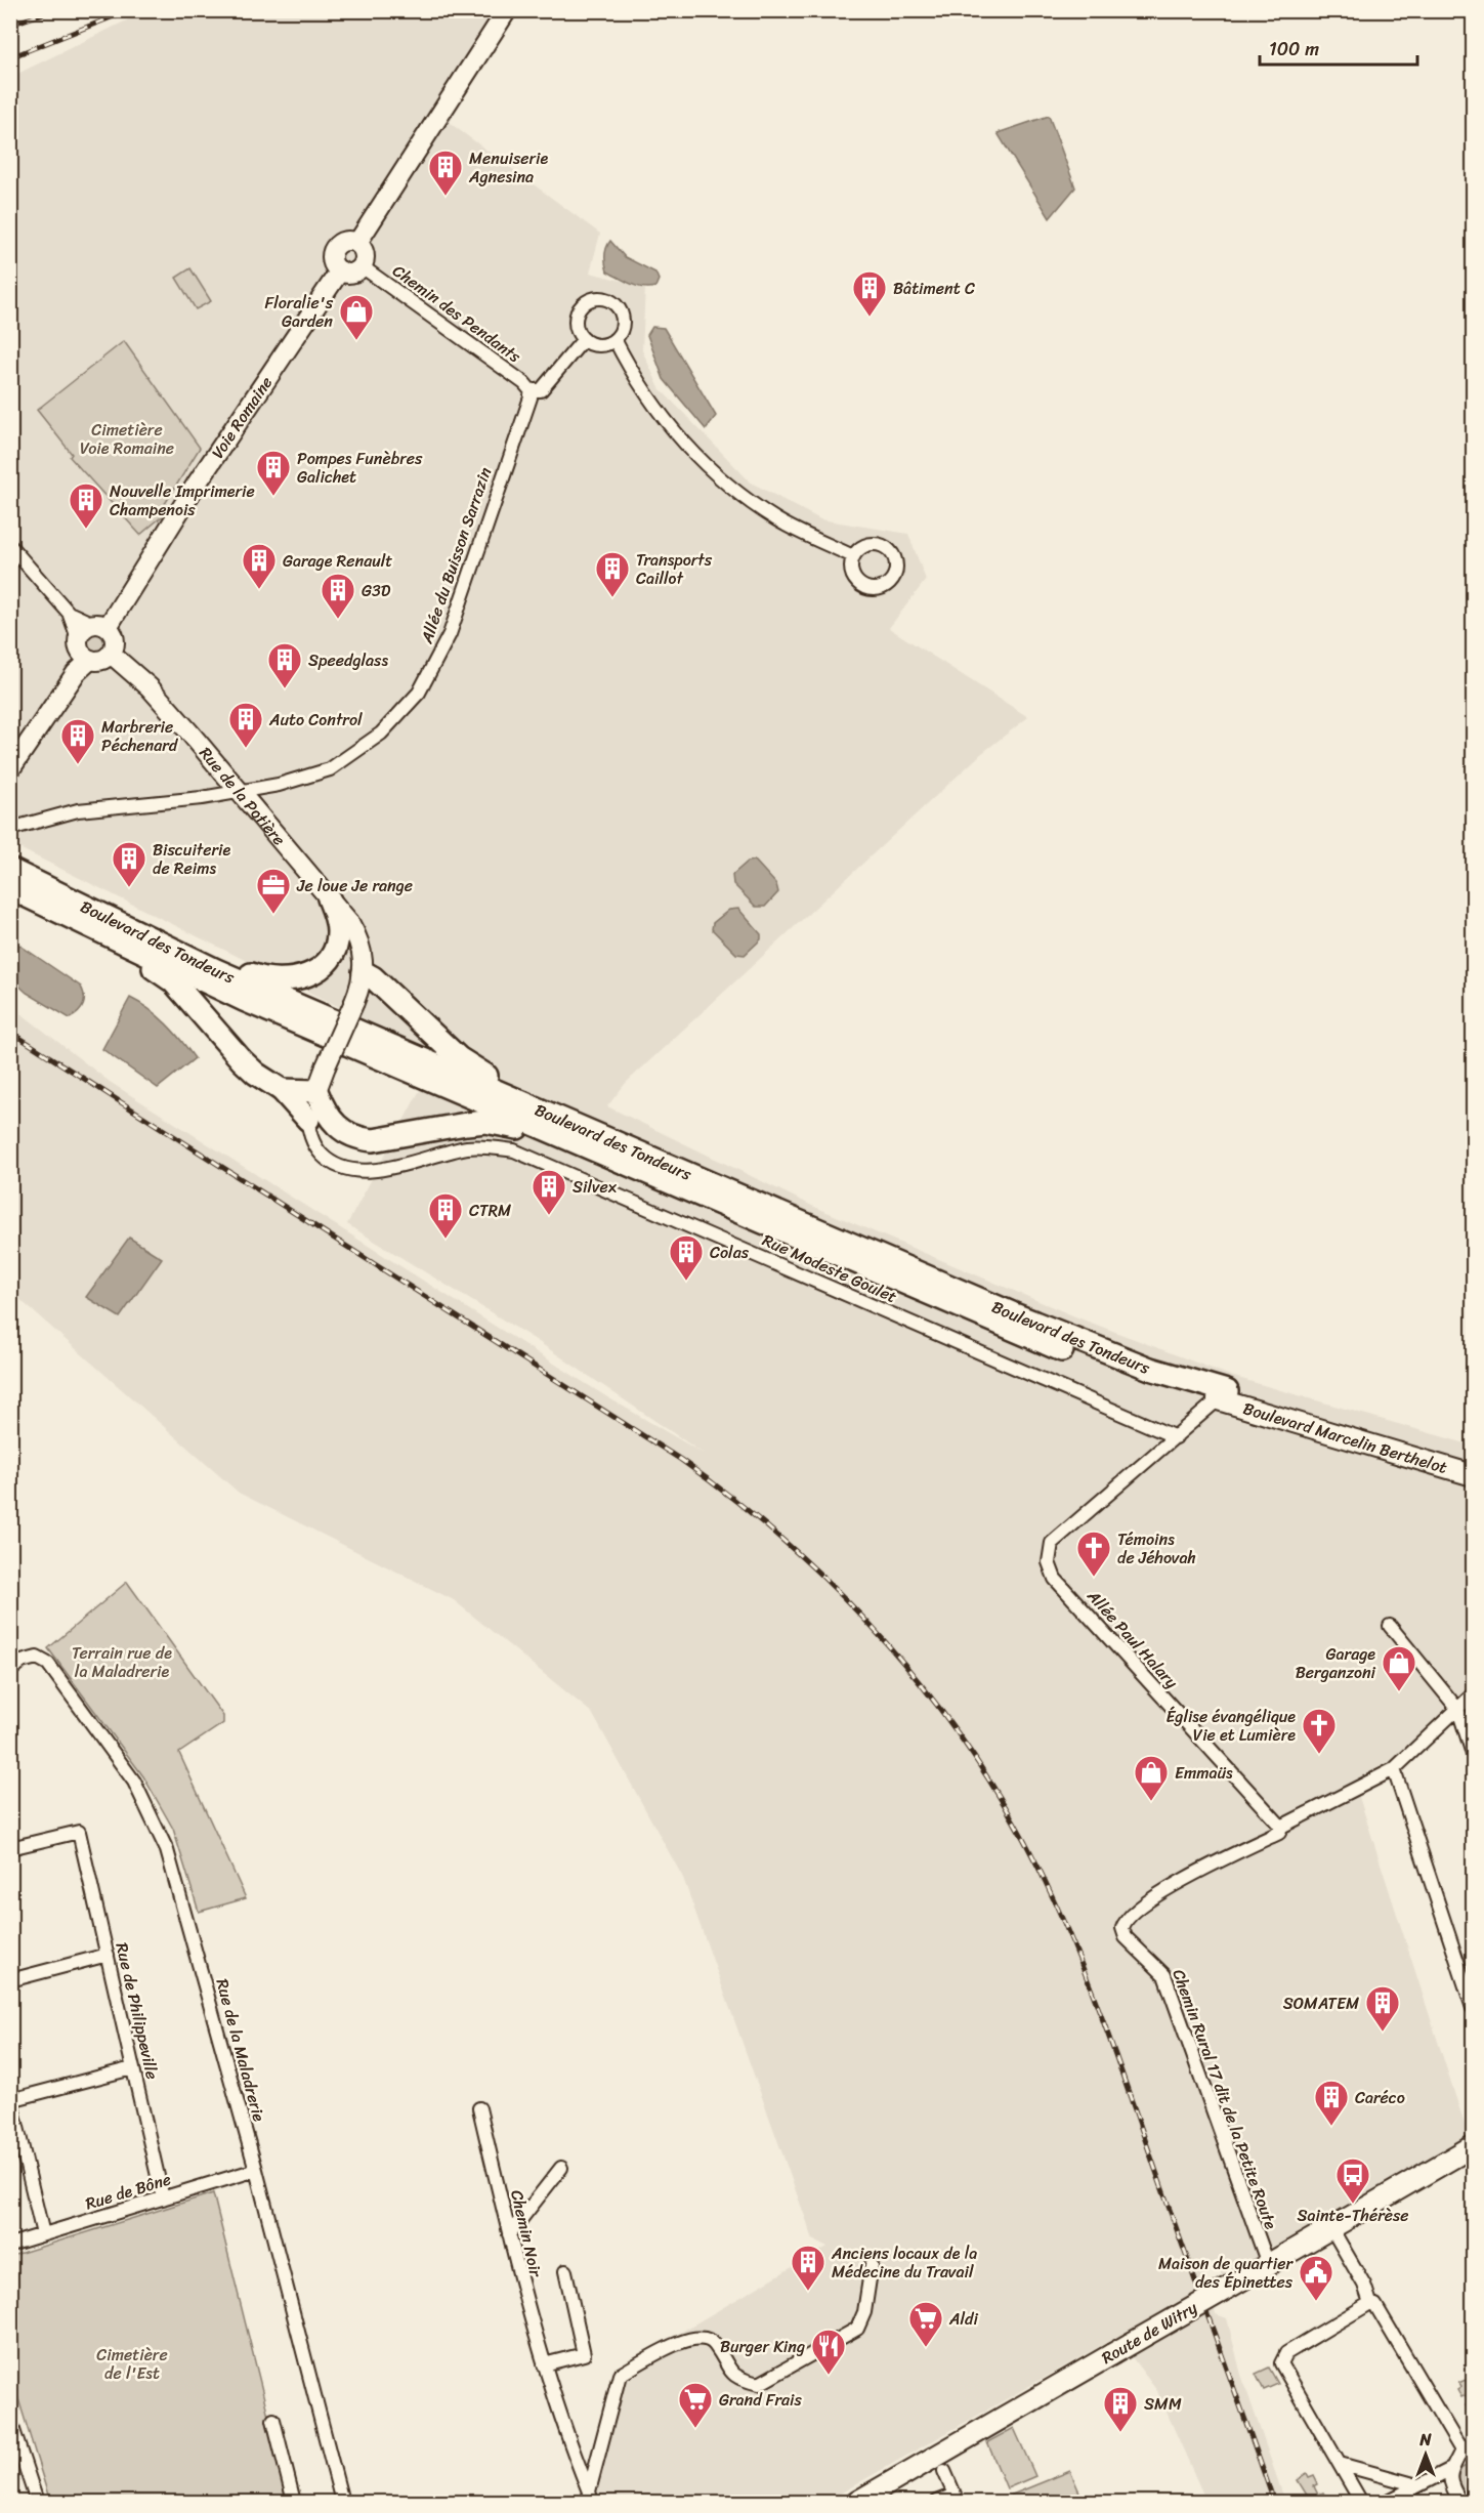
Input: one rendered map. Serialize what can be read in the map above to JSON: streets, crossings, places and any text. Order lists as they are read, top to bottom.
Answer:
{
  "streets": {
    "highway": ["Boulevard des Tondeurs"],
    "main road": [
      "Voie Romaine",
      "Rue de la Potière",
      "Boulevard Marcelin Berthelot",
      "Route de Witry"
    ],
    "street": [
      "Chemin des Pendants",
      "Allée du Buisson Sarrazin",
      "Rue Modeste Goulet",
      "Allée Paul Halary",
      "Rue de Philippeville",
      "Rue de la Maladrerie",
      "Chemin Rural 17 dit de la Petite Route",
      "Rue de Bône",
      "Chemin Noir"
    ]
  },
  "crossings": [
    ["Chemin des Pendants", "Voie Romaine"],
    ["Chemin des Pendants", "Allée du Buisson Sarrazin"],
    ["Voie Romaine", "Rue de la Potière"],
    ["Allée du Buisson Sarrazin", "Rue de la Potière"],
    ["Boulevard des Tondeurs", "Boulevard Marcelin Berthelot"],
    ["Boulevard des Tondeurs", "Allée Paul Halary"],
    ["Rue Modeste Goulet", "Allée Paul Halary"],
    ["Boulevard Marcelin Berthelot", "Allée Paul Halary"],
    ["Allée Paul Halary", "Chemin Rural 17 dit de la Petite Route"],
    ["Rue de Philippeville", "Rue de Bône"],
    ["Rue de la Maladrerie", "Rue de Bône"],
    ["Chemin Rural 17 dit de la Petite Route", "Route de Witry"]
  ],
  "parks": ["Cimetière Voie Romaine", "Terrain rue de la Maladrerie", "Cimetière de l'Est"],
  "places": {
    "building": [
      "Menuiserie Agnesina",
      "Bâtiment C",
      "Pompes Funèbres Galichet",
      "Nouvelle Imprimerie Champenois",
      "Garage Renault",
      "Transports Caillot",
      "G3D",
      "Speedglass",
      "Auto Control",
      "Marbrerie Péchenard",
      "Biscuiterie de Reims",
      "Silvex",
      "CTRM",
      "Colas",
      "SOMATEM",
      "Caréco",
      "Anciens locaux de la Médecine du Travail",
      "SMM"
    ],
    "shop": ["Floralie's Garden", "Garage Berganzoni", "Emmaüs"],
    "office": ["Je loue Je range"],
    "church": ["Témoins de Jéhovah", "Église évangélique Vie et Lumière"],
    "bus stop": ["Sainte-Thérèse"],
    "public building": ["Maison de quartier des Épinettes"],
    "supermarket": ["Aldi", "Grand Frais"],
    "restaurant": ["Burger King"]
  },
  "scale_bar": "100 m",
  "north": "top"
}
